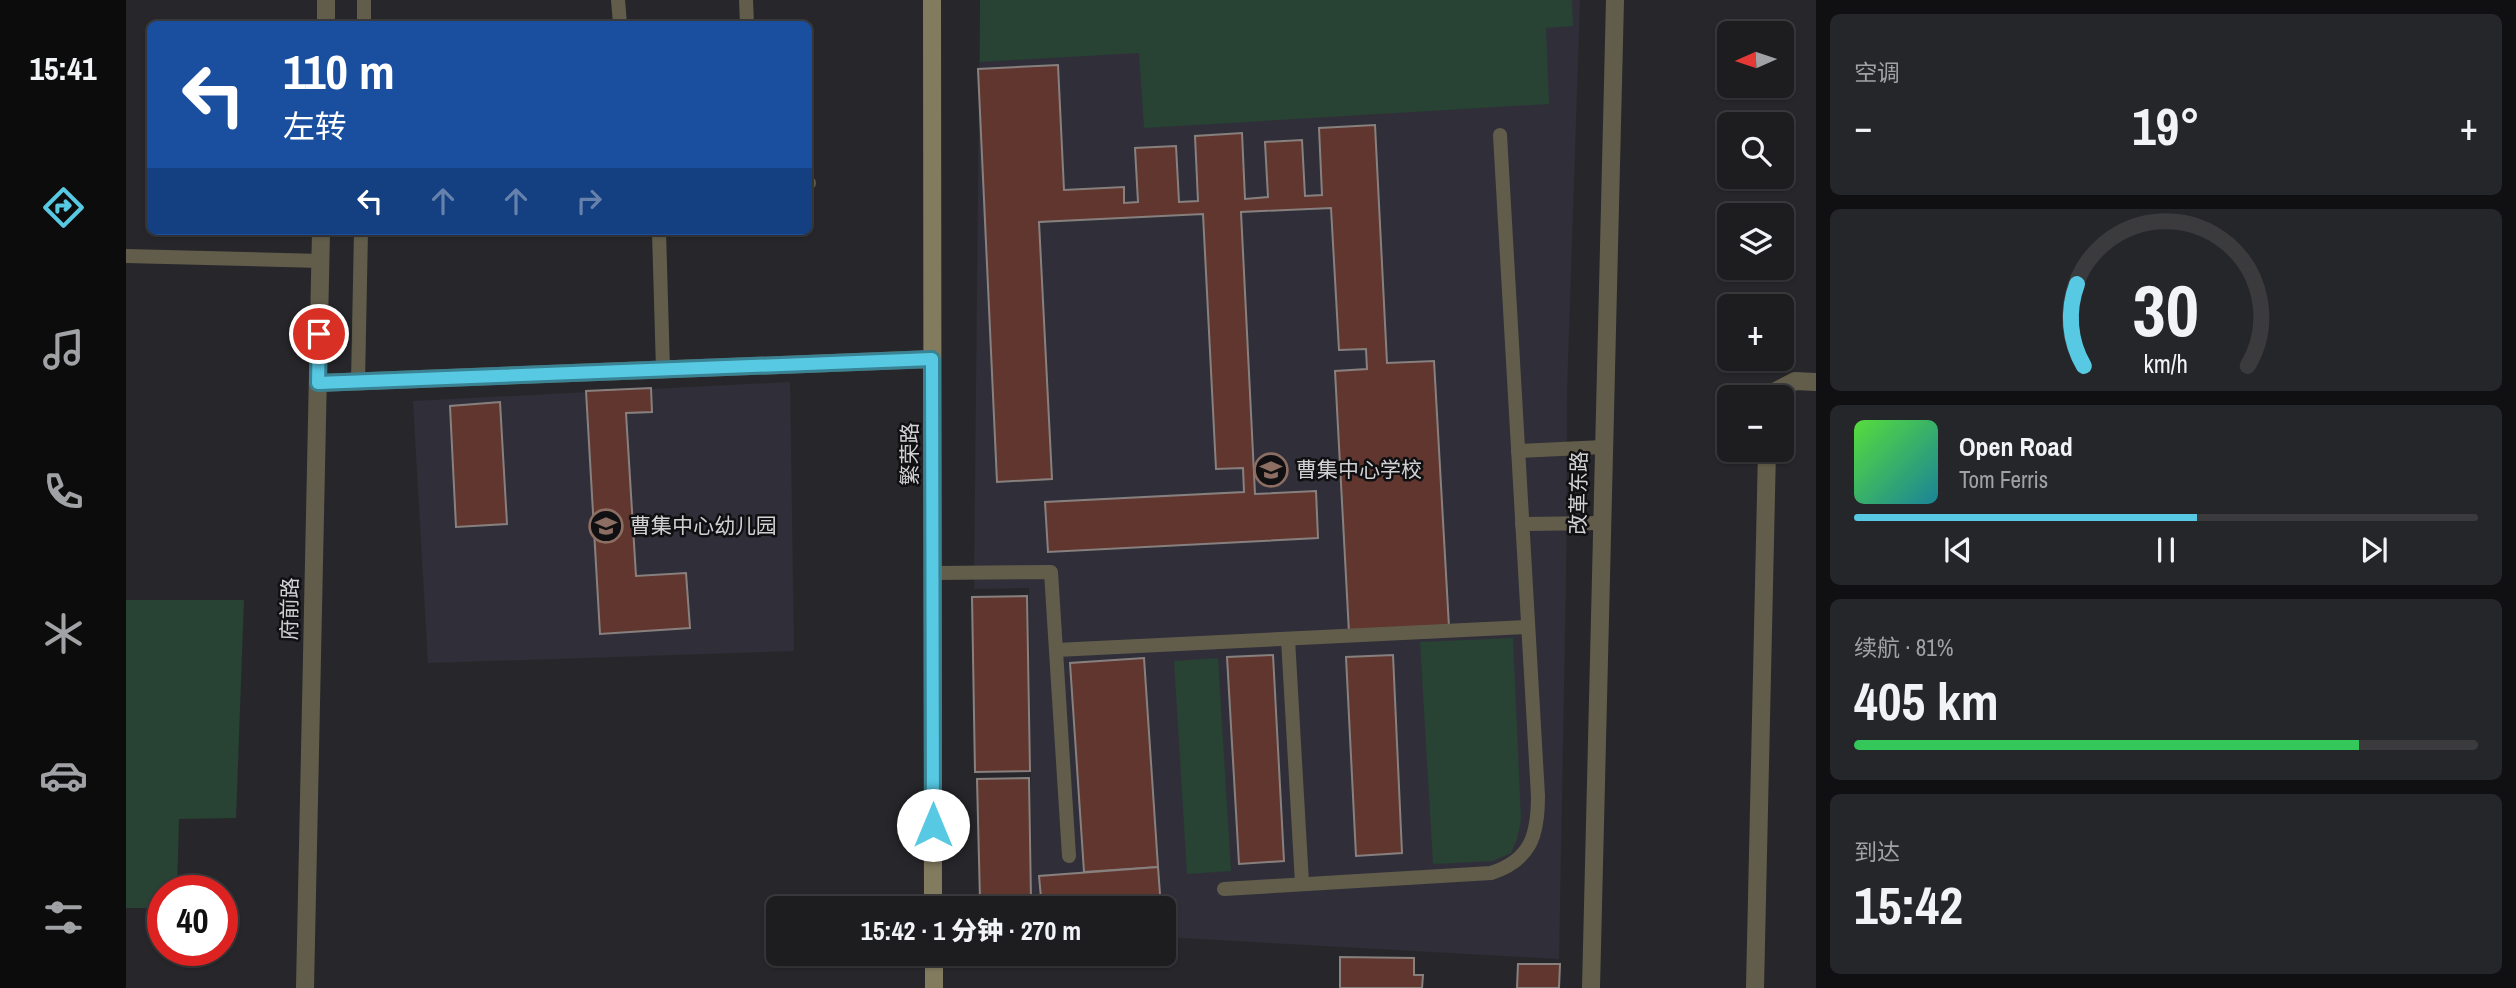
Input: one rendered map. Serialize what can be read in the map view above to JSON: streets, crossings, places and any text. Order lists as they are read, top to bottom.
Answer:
{
  "streets": {
    "street": ["繁荣路", "改革东路", "府前路"]
  },
  "places": {
    "school or university": ["曹集中心学校", "曹集中心幼儿园"]
  },
  "north": "left",
  "page": {
    "tabs": "15:41",
    "tile": [
      "空调",
      ["续航 · 81%", "405 km"],
      ["到达", "15:42"]
    ],
    "map_buttons": ["+", "−"],
    "turn": ["110 m", "左转"],
    "heat": ["−", "19°", "+"],
    "song": ["Open Road", "Tom Ferris"],
    "limit": "40",
    "trip": "15:42 · 1 分钟 · 270 m",
    "gauge": ["30", "km/h"]
  }
}
